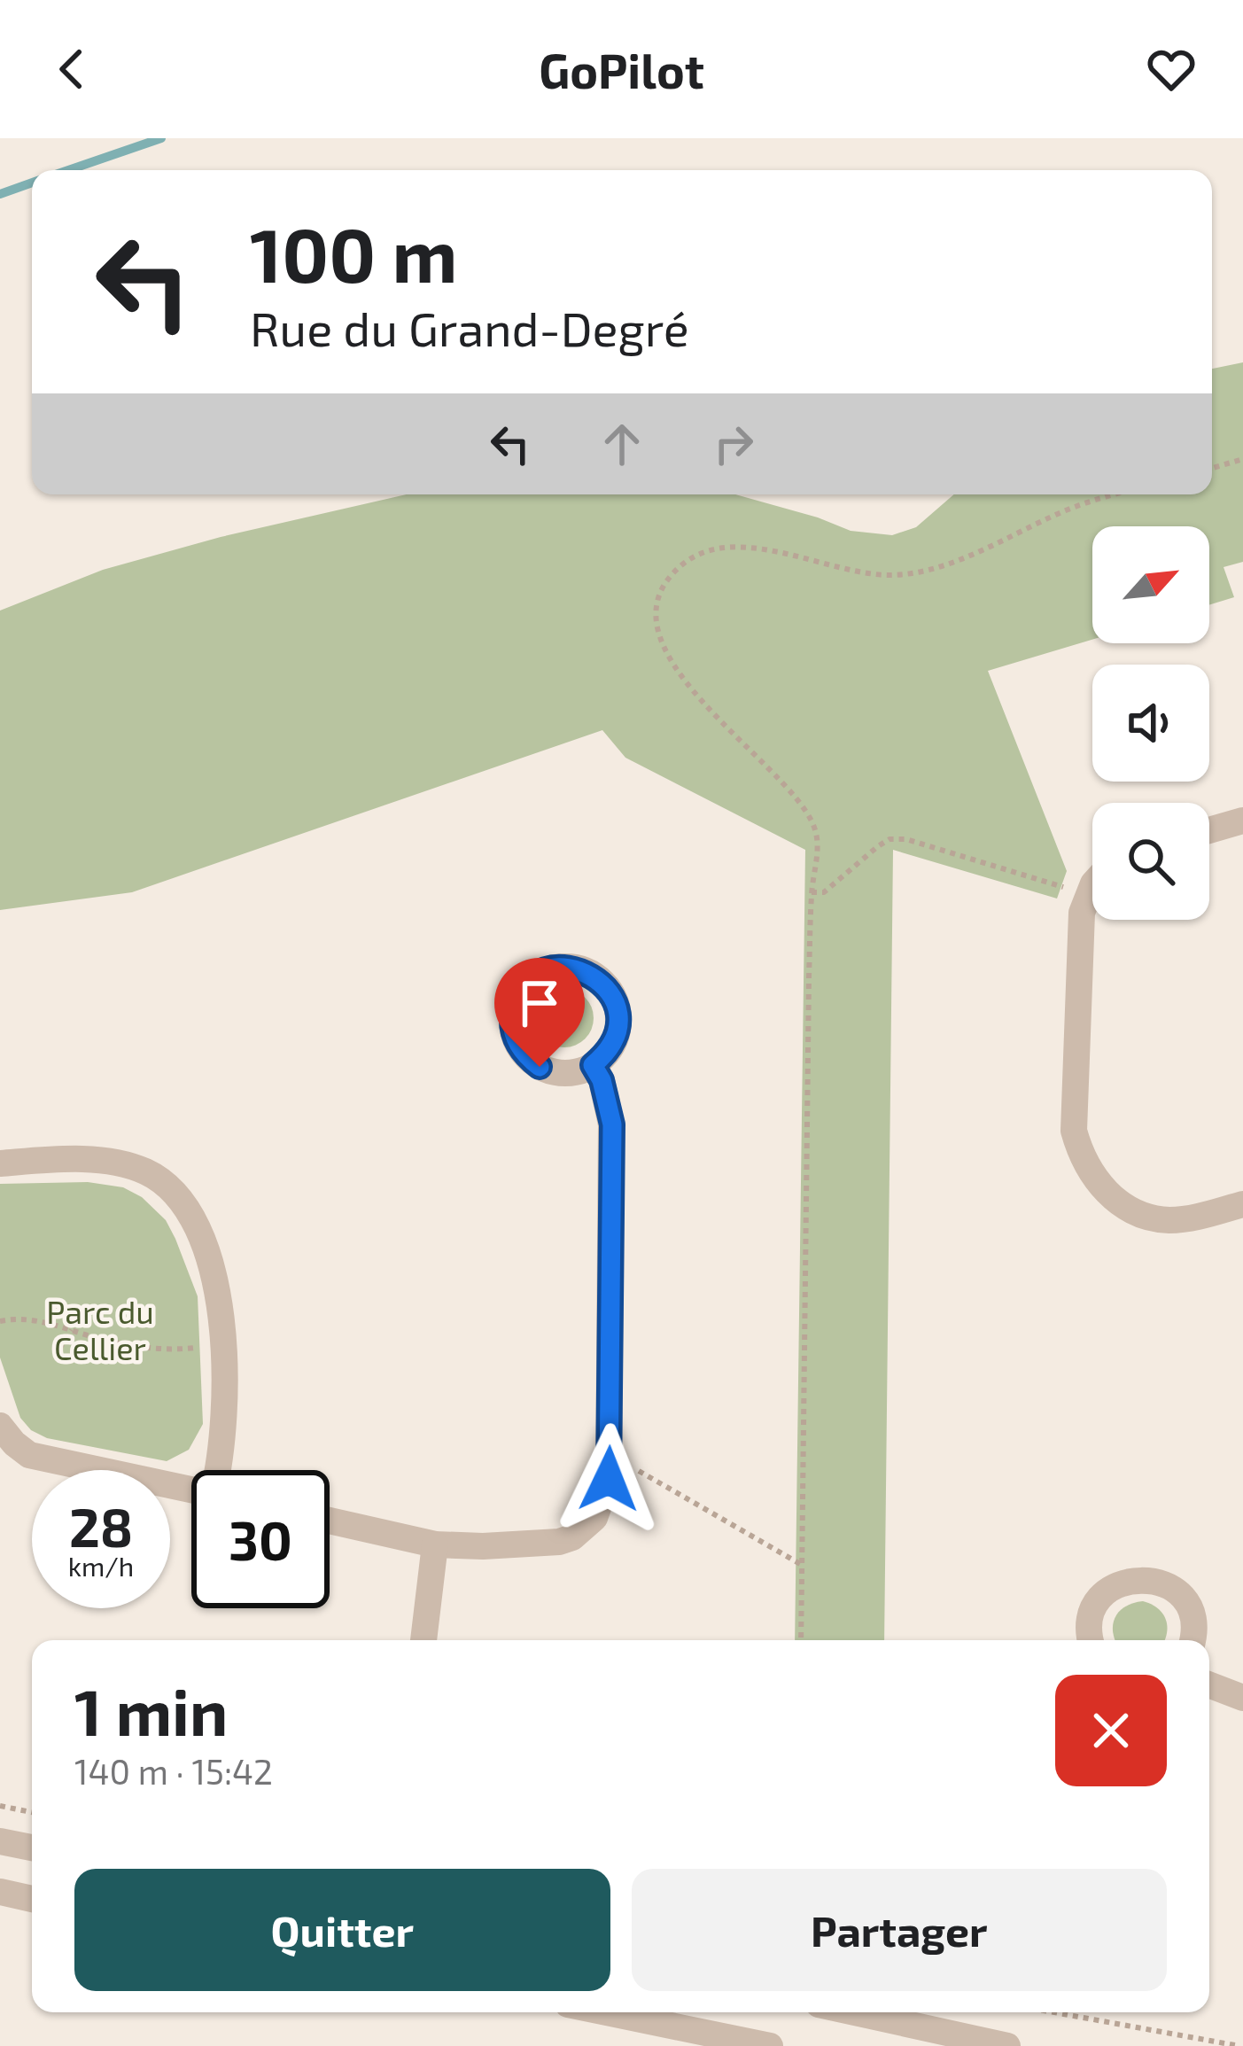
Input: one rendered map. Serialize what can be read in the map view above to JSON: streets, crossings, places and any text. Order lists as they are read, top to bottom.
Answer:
{
  "parks": ["Parc du Cellier"],
  "north": "top right",
  "page": {
    "header": "GoPilot",
    "turn": ["100 m", "Rue du Grand-Degré"],
    "speed": "28 km/h",
    "limit": "30",
    "heading": ["1 min", "140 m · 15:42"],
    "buttons": ["Quitter", "Partager"]
  }
}
